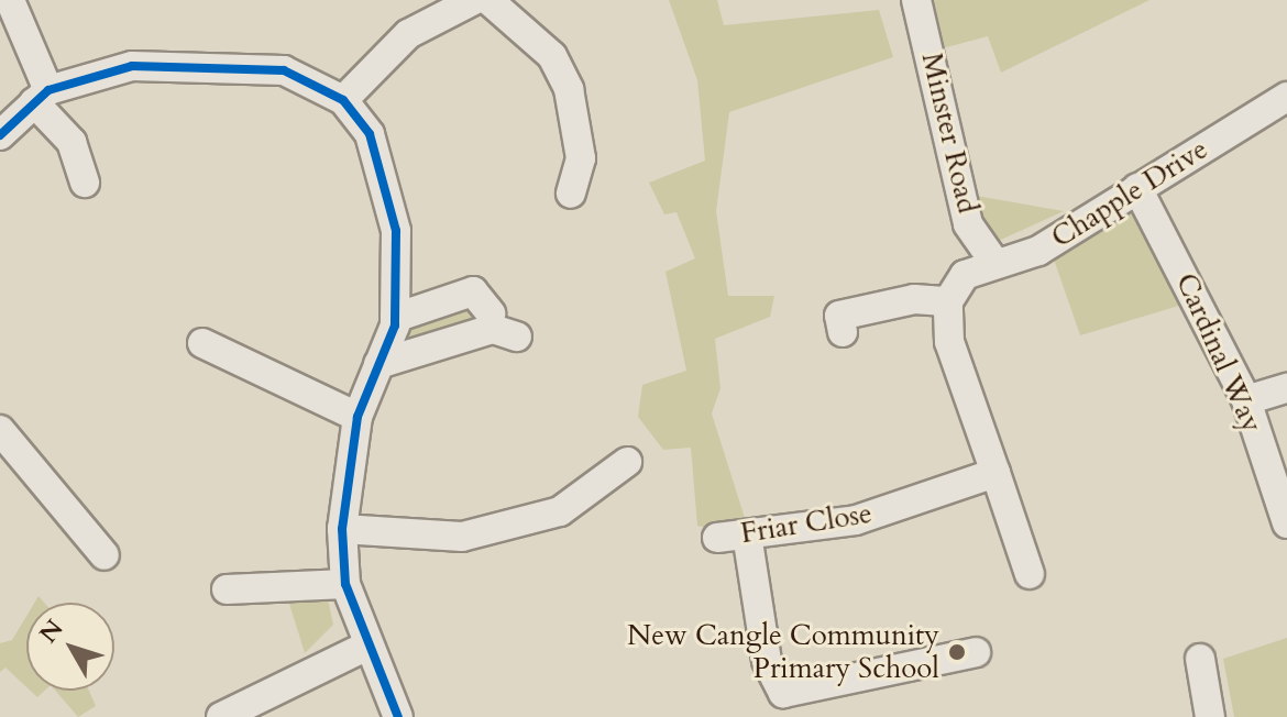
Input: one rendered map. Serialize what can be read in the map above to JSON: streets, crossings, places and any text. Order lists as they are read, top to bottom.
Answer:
{
  "streets": {
    "street": [
      "Minster Road",
      "Chapple Drive",
      "Cardinal Way",
      "Friar Close"
    ]
  },
  "crossings": [
    ["Minster Road", "Chapple Drive"],
    ["Chapple Drive", "Cardinal Way"]
  ],
  "places": ["New Cangle Community Primary School"],
  "north": "top left"
}
